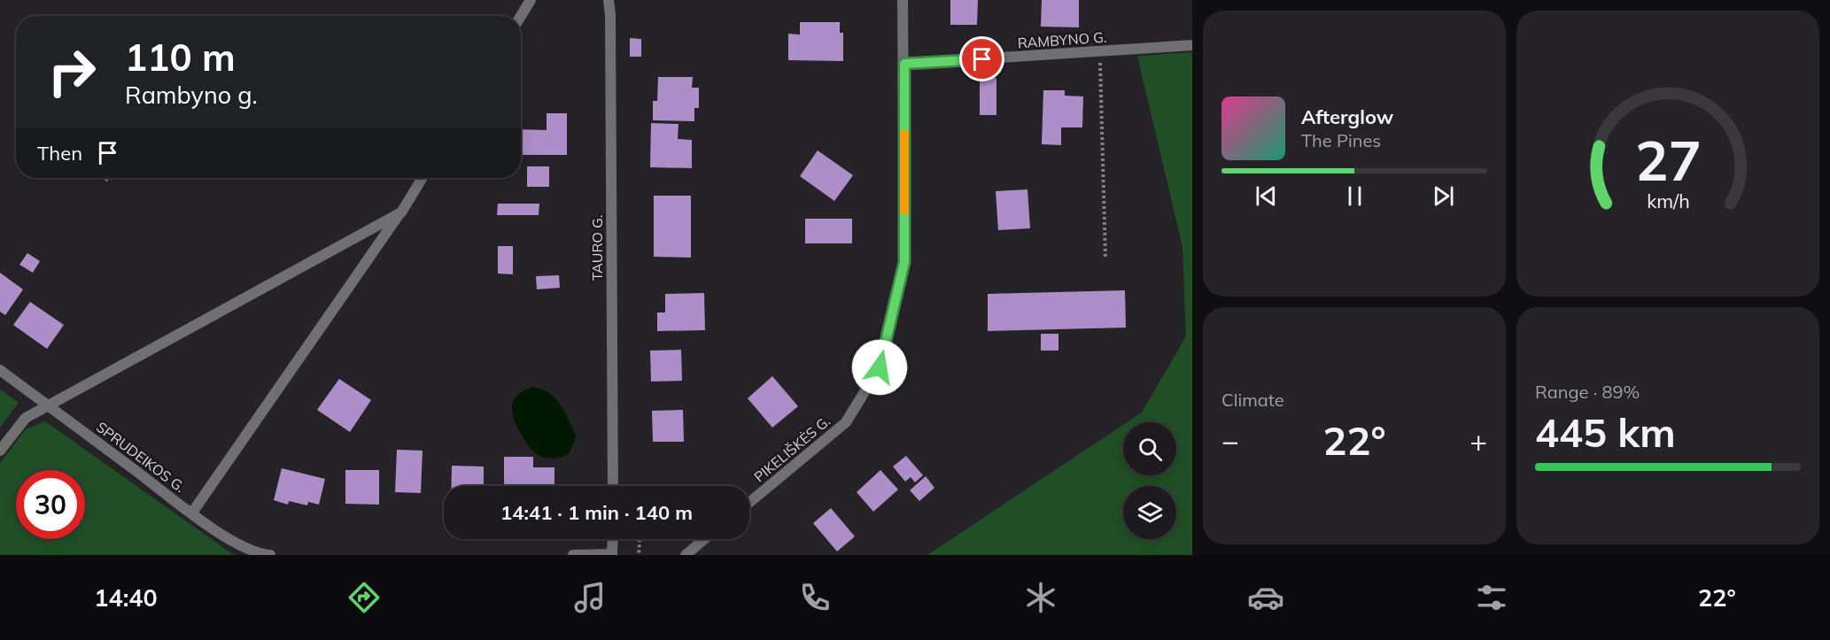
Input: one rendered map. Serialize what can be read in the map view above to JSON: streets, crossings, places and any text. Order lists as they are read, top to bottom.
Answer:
{
  "streets": {
    "street": [
      "RAMBYNO G.",
      "TAURO G.",
      "PIKELIŠKĖS G.",
      "SPRUDEIKOS G."
    ]
  },
  "crossings": [
    ["RAMBYNO G.", "PIKELIŠKĖS G."]
  ],
  "page": {
    "turn": ["110 m", "Rambyno g."],
    "song": ["Afterglow", "The Pines"],
    "then": "Then",
    "tile": [
      "Climate",
      ["Range · 89%", "445 km"]
    ],
    "heat": ["−", "22°", "+"],
    "limit": "30",
    "trip": "14:41 · 1 min · 140 m",
    "tabs": ["14:40", "22°"],
    "gauge": ["27", "km/h"]
  }
}
